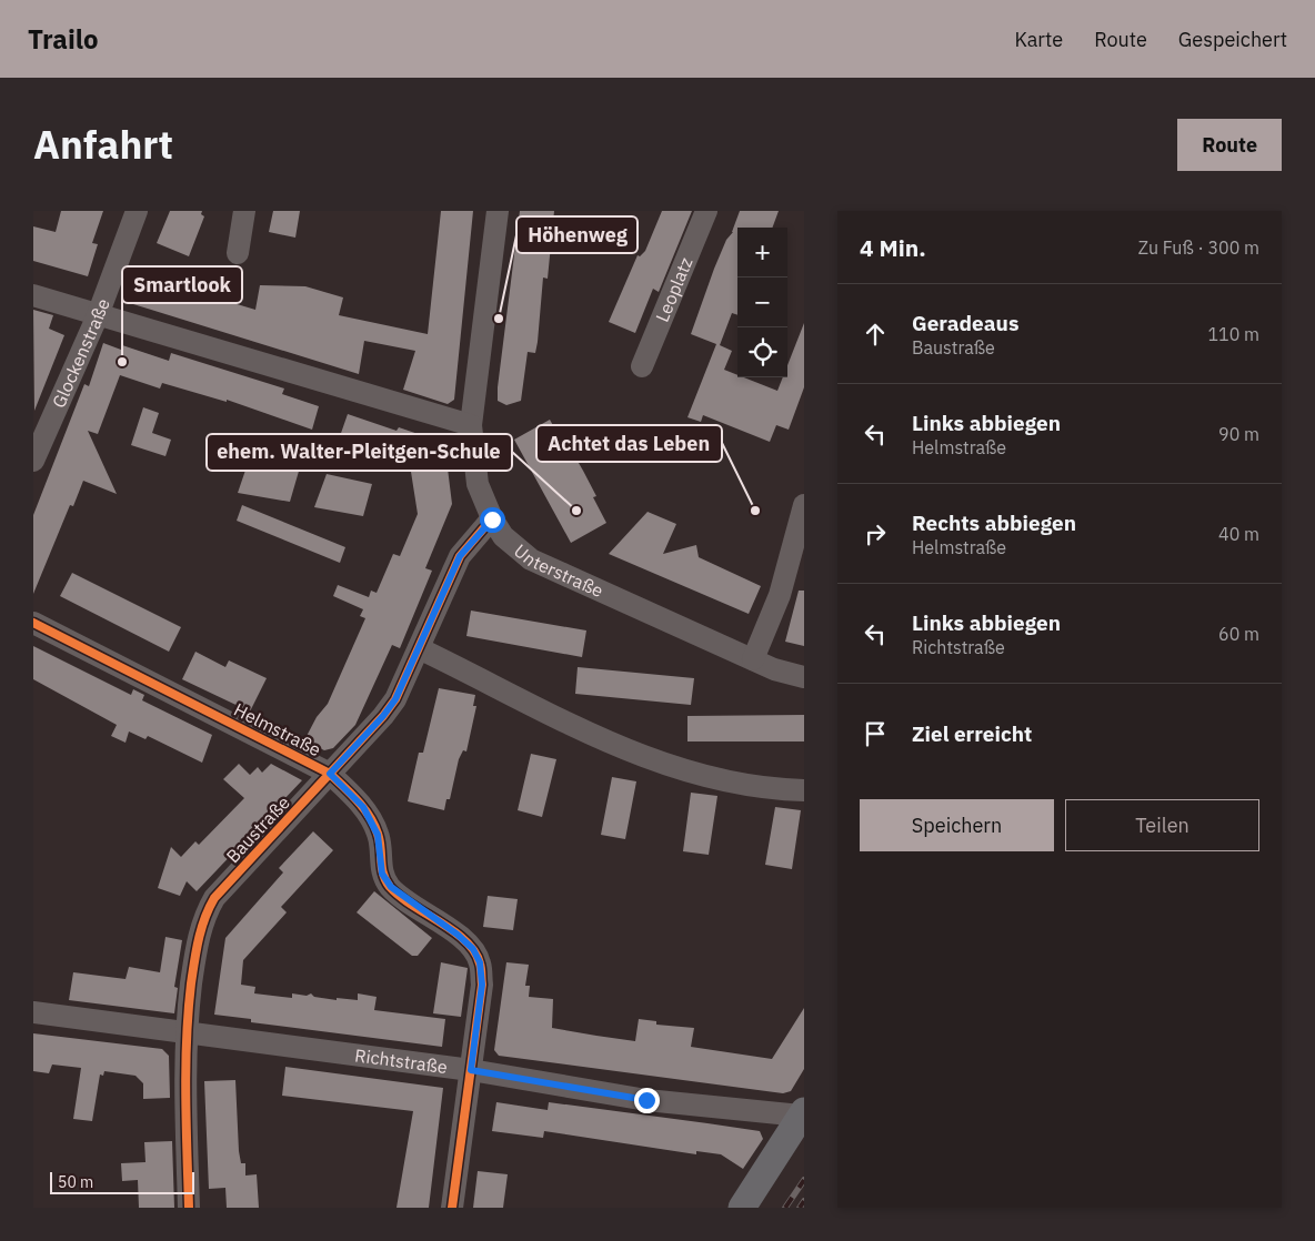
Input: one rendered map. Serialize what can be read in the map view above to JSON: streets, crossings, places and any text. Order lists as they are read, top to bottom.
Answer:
{
  "streets": {
    "street": [
      "Leoplatz",
      "Glockenstraße",
      "Unterstraße",
      "Helmstraße",
      "Baustraße",
      "Richtstraße"
    ]
  },
  "crossings": [
    ["Unterstraße", "Baustraße"],
    ["Helmstraße", "Baustraße"],
    ["Helmstraße", "Richtstraße"],
    ["Baustraße", "Richtstraße"]
  ],
  "places": [
    "Höhenweg",
    "Smartlook",
    "ehem. Walter-Pleitgen-Schule",
    "Achtet das Leben"
  ],
  "scale_bar": "50 m",
  "page": {
    "header": "Trailo",
    "nav": ["Karte", "Route", "Gespeichert"],
    "title": "Anfahrt",
    "buttons": [
      "Route",
      ["Speichern", "Teilen"]
    ],
    "heading": ["4 Min.", "Zu Fuß · 300 m"],
    "map_buttons": ["+", "−"],
    "list": [
      ["Geradeaus", "Baustraße", "110 m"],
      ["Links abbiegen", "Helmstraße", "90 m"],
      ["Rechts abbiegen", "Helmstraße", "40 m"],
      ["Links abbiegen", "Richtstraße", "60 m"],
      "Ziel erreicht"
    ],
    "scale": "50 m"
  }
}
